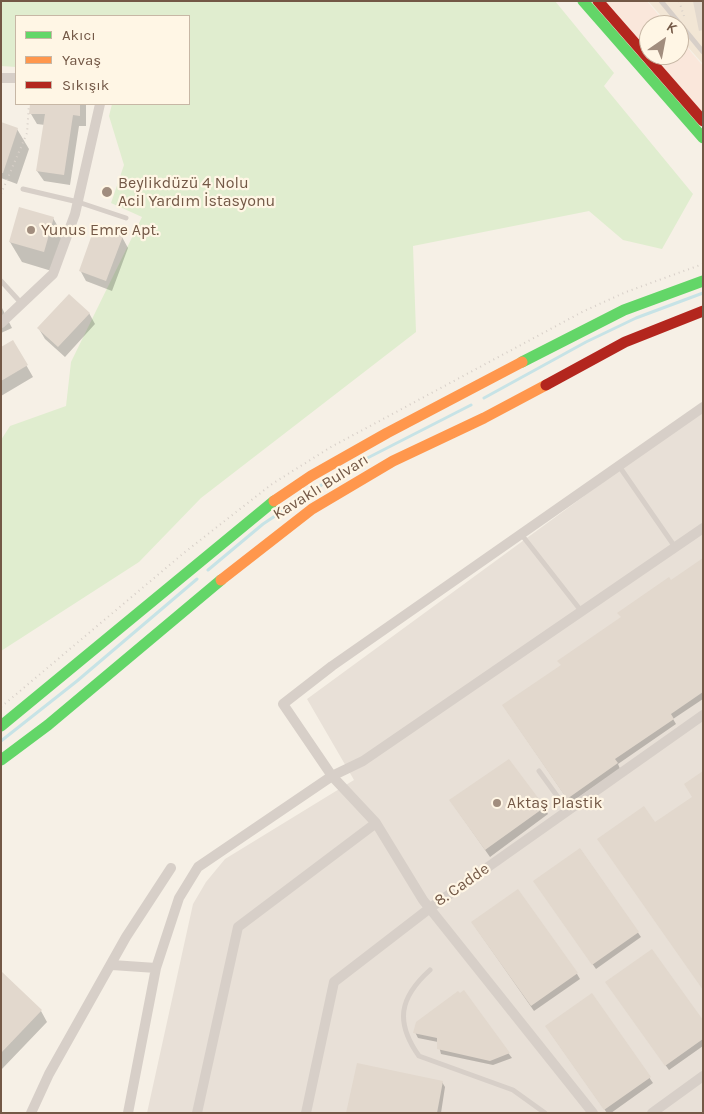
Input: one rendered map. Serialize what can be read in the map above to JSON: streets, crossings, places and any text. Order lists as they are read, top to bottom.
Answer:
{
  "streets": {
    "main road": ["Kavaklı Bulvarı"],
    "street": ["8. Cadde"]
  },
  "places": ["Beylikdüzü 4 Nolu Acil Yardım İstasyonu", "Yunus Emre Apt.", "Aktaş Plastik"],
  "legend": ["Akıcı", "Yavaş", "Sıkışık"],
  "north": "top right"
}
